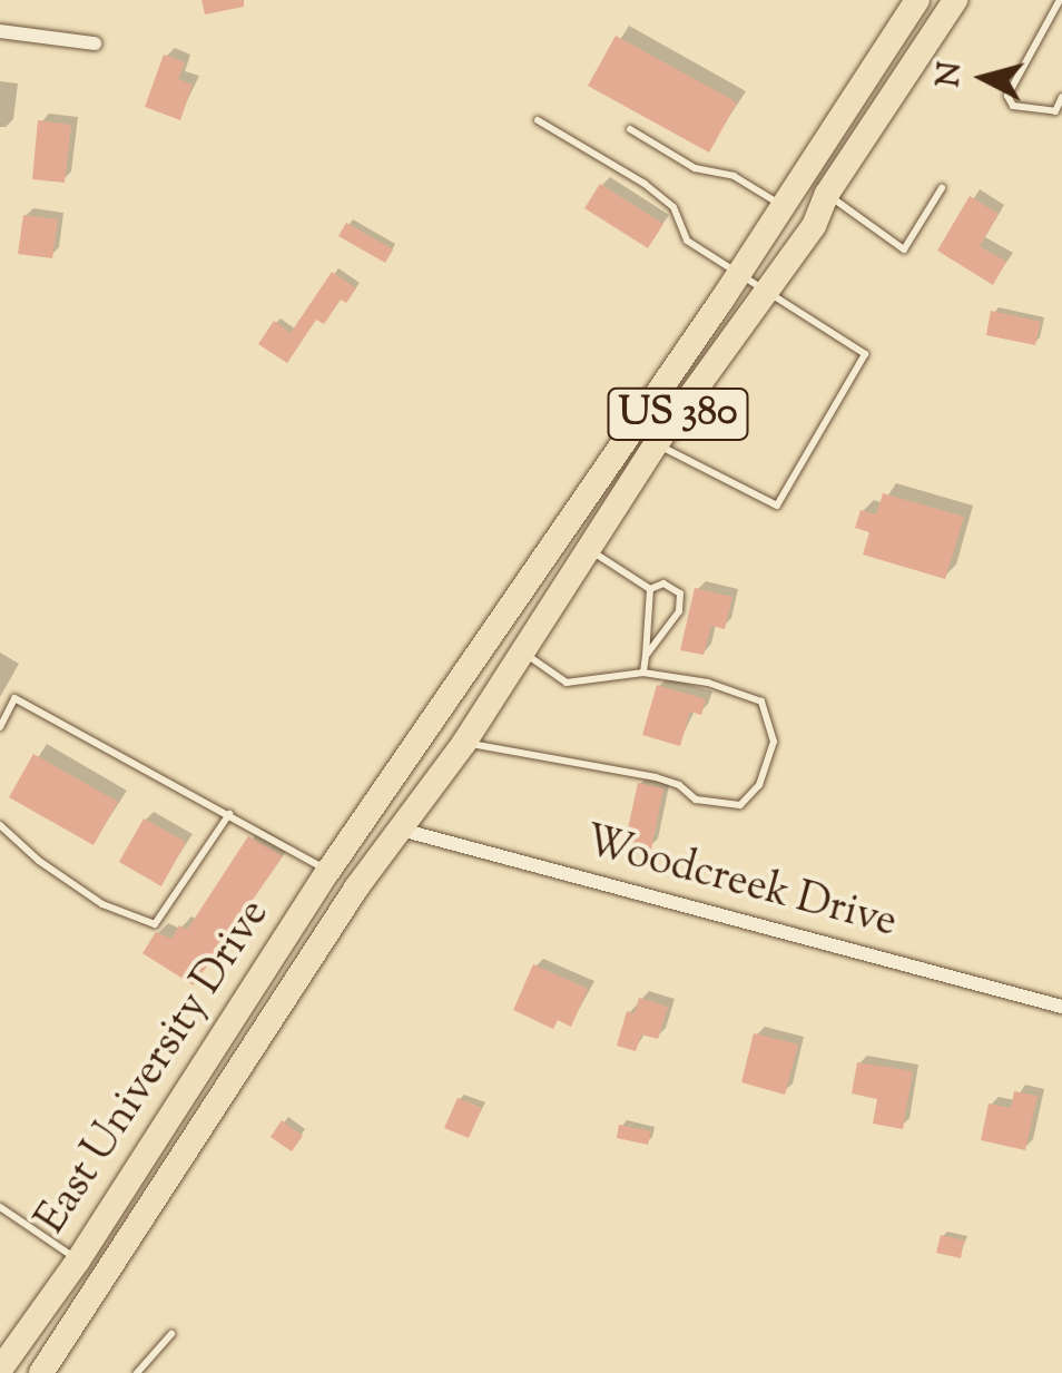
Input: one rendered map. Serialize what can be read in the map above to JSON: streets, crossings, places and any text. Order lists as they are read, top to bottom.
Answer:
{
  "streets": {
    "highway": ["US 380", "East University Drive"],
    "street": ["Woodcreek Drive"]
  },
  "crossings": [
    ["US 380", "Woodcreek Drive"],
    ["US 380", "East University Drive"],
    ["Woodcreek Drive", "East University Drive"]
  ],
  "north": "left"
}
